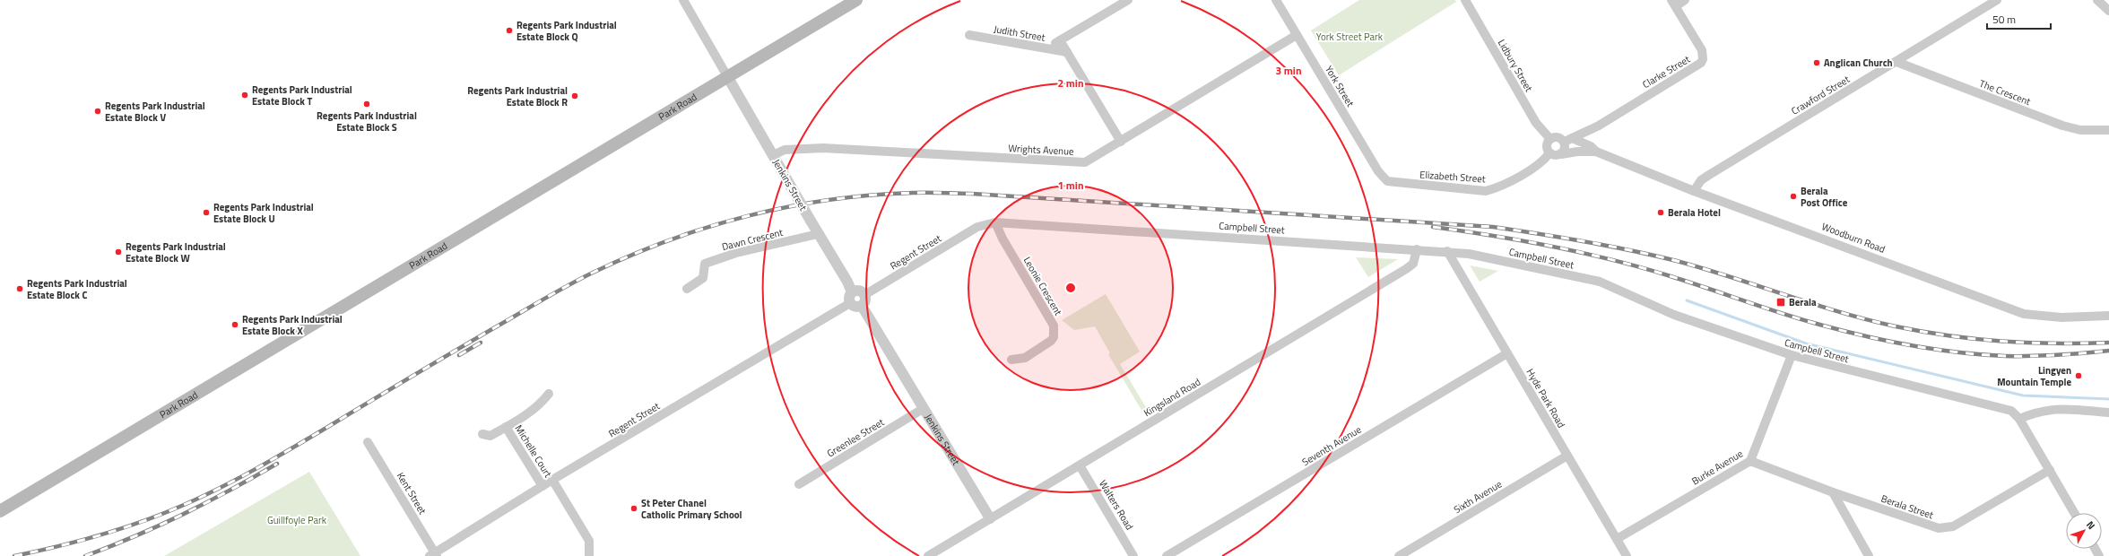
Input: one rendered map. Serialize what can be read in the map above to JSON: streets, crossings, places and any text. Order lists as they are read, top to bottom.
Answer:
{
  "streets": {
    "main road": ["Park Road"],
    "street": [
      "Judith Street",
      "Lidbury Street",
      "Clarke Street",
      "York Street",
      "The Crescent",
      "Crawford Street",
      "Wrights Avenue",
      "Elizabeth Street",
      "Jenkins Street",
      "Campbell Street",
      "Woodburn Road",
      "Dawn Crescent",
      "Regent Street",
      "Leonie Crescent",
      "Kingsland Road",
      "Hyde Park Road",
      "Greenlee Street",
      "Seventh Avenue",
      "Michelle Court",
      "Burke Avenue",
      "Kent Street",
      "Sixth Avenue",
      "Walters Road",
      "Berala Street"
    ]
  },
  "crossings": [
    ["Lidbury Street", "Clarke Street"],
    ["Lidbury Street", "Elizabeth Street"],
    ["Lidbury Street", "Woodburn Road"],
    ["Clarke Street", "Elizabeth Street"],
    ["Clarke Street", "Woodburn Road"],
    ["York Street", "Wrights Avenue"],
    ["York Street", "Elizabeth Street"],
    ["The Crescent", "Crawford Street"],
    ["Crawford Street", "Woodburn Road"],
    ["Park Road", "Jenkins Street"],
    ["Wrights Avenue", "Jenkins Street"],
    ["Elizabeth Street", "Woodburn Road"],
    ["Jenkins Street", "Dawn Crescent"],
    ["Jenkins Street", "Regent Street"],
    ["Jenkins Street", "Kingsland Road"],
    ["Jenkins Street", "Greenlee Street"],
    ["Campbell Street", "Regent Street"],
    ["Campbell Street", "Leonie Crescent"],
    ["Campbell Street", "Kingsland Road"],
    ["Campbell Street", "Hyde Park Road"],
    ["Campbell Street", "Burke Avenue"],
    ["Campbell Street", "Berala Street"],
    ["Regent Street", "Michelle Court"],
    ["Regent Street", "Kent Street"],
    ["Kingsland Road", "Walters Road"],
    ["Hyde Park Road", "Seventh Avenue"],
    ["Hyde Park Road", "Burke Avenue"],
    ["Hyde Park Road", "Sixth Avenue"],
    ["Burke Avenue", "Berala Street"]
  ],
  "parks": ["York Street Park", "Guillfoyle Park"],
  "places": {
    "other": [
      "Regents Park Industrial Estate Block Q",
      "Anglican Church",
      "Regents Park Industrial Estate Block T",
      "Regents Park Industrial Estate Block R",
      "Regents Park Industrial Estate Block S",
      "Regents Park Industrial Estate Block V",
      "Berala Post Office",
      "Regents Park Industrial Estate Block U",
      "Berala Hotel",
      "Regents Park Industrial Estate Block W",
      "Regents Park Industrial Estate Block C",
      "Regents Park Industrial Estate Block X",
      "Lingyen Mountain Temple",
      "St Peter Chanel Catholic Primary School"
    ],
    "transit": ["Berala"]
  },
  "scale_bar": "50 m",
  "north": "top right",
  "rings": ["3 min", "2 min", "1 min"]
}
